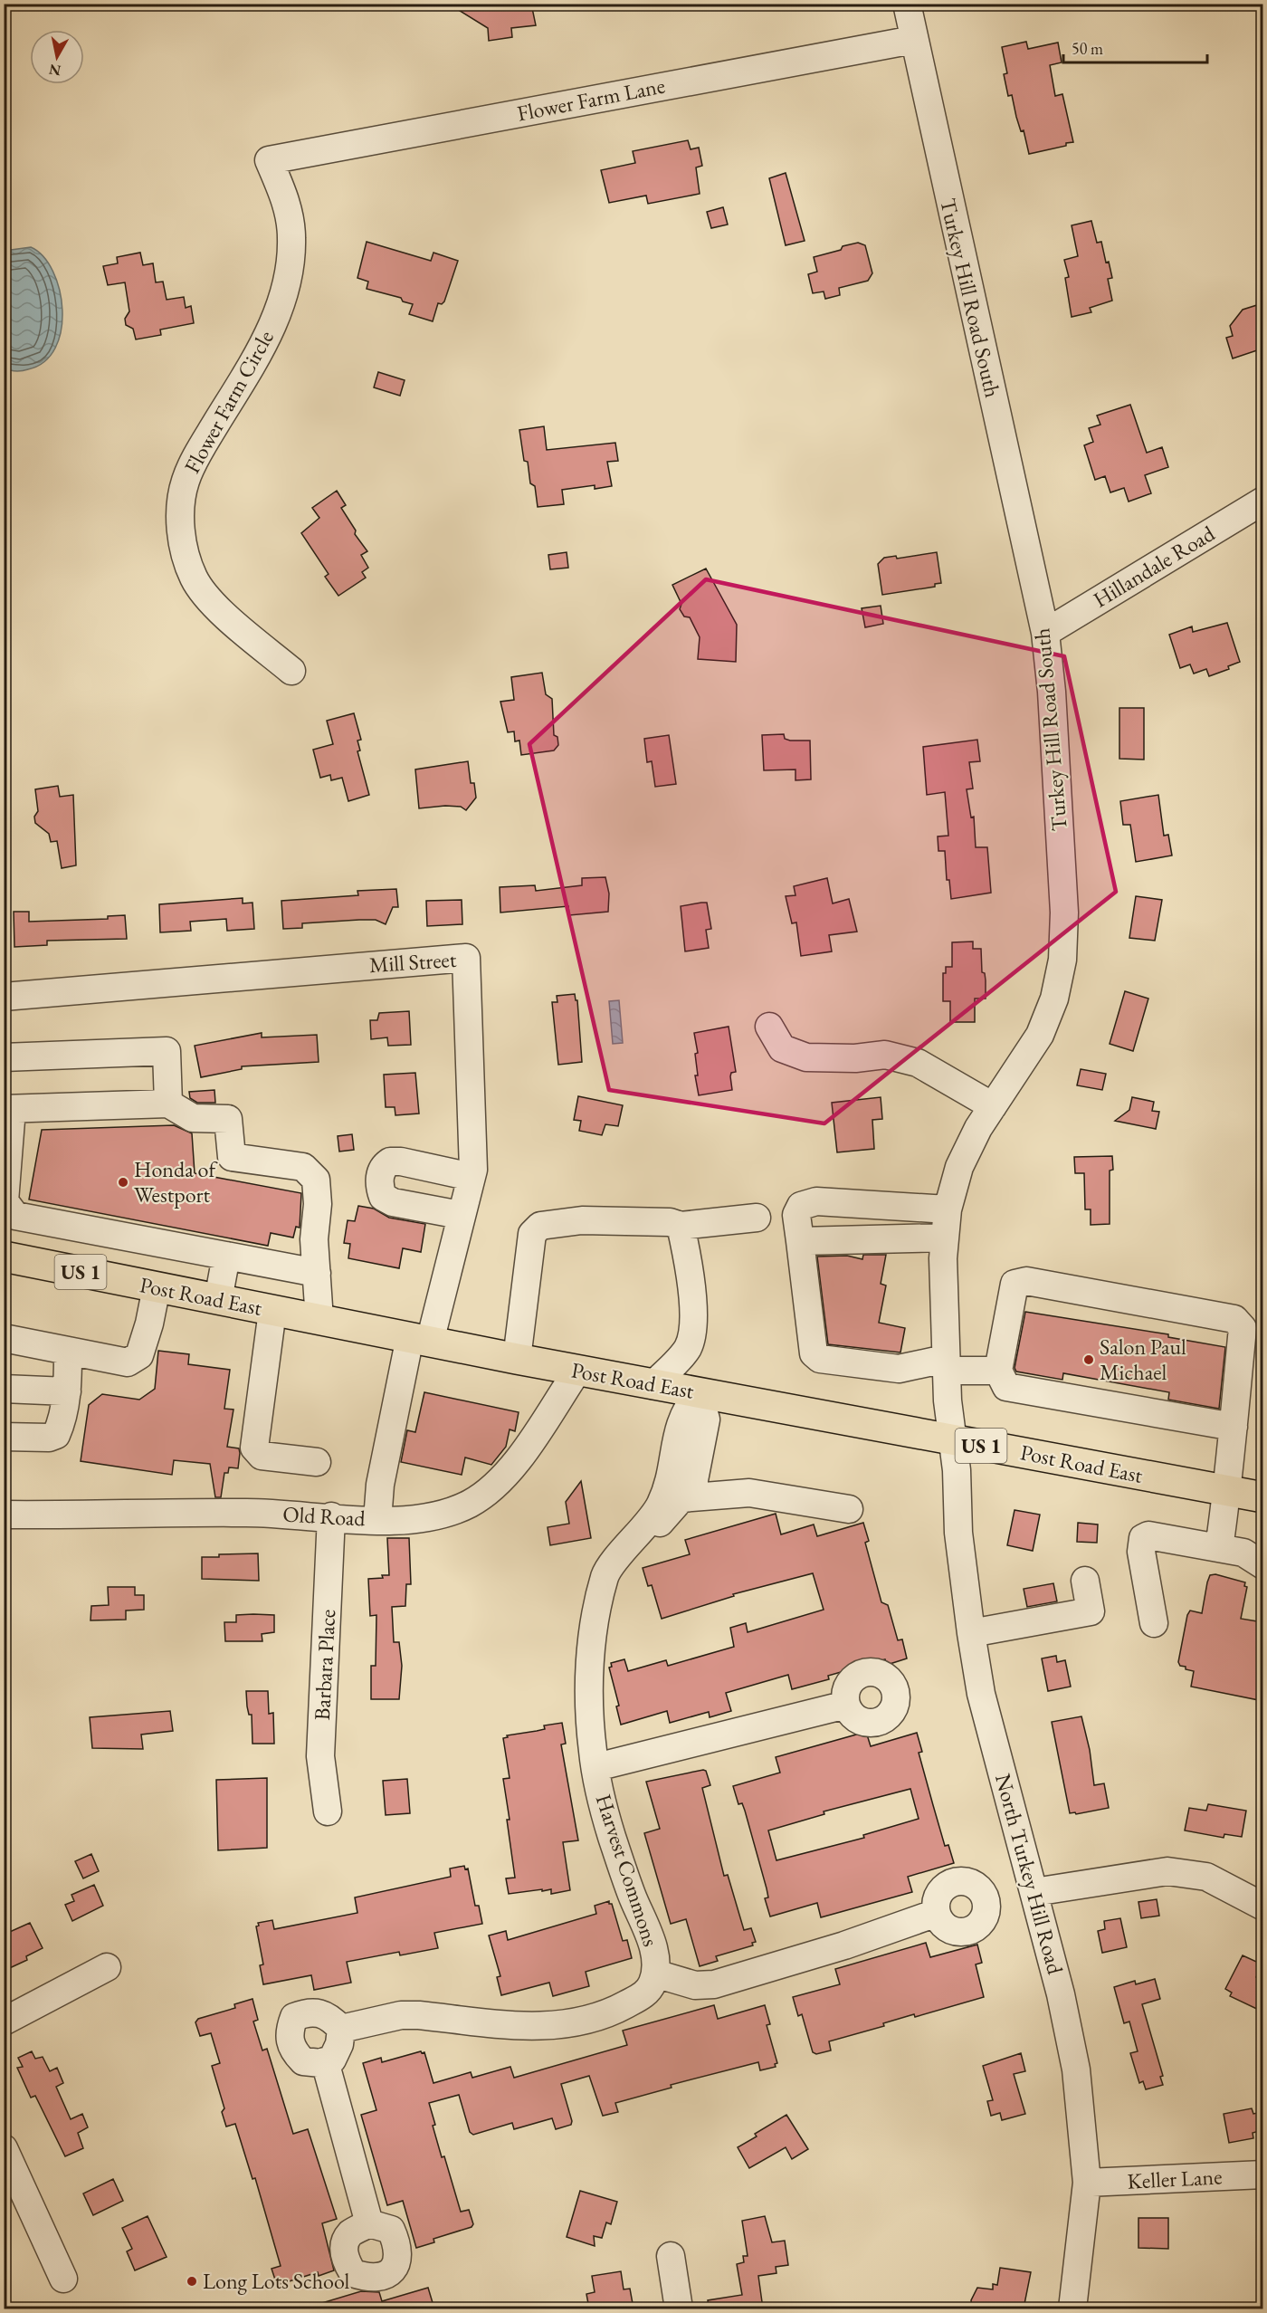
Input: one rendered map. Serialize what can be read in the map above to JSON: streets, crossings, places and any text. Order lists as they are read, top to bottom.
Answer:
{
  "streets": {
    "main road": ["US 1", "Post Road East"],
    "street": [
      "Flower Farm Lane",
      "Turkey Hill Road South",
      "Flower Farm Circle",
      "Hillandale Road",
      "Mill Street",
      "Old Road",
      "Barbara Place",
      "Harvest Commons",
      "North Turkey Hill Road",
      "Keller Lane"
    ]
  },
  "crossings": [
    ["Flower Farm Lane", "Turkey Hill Road South"],
    ["Flower Farm Lane", "Flower Farm Circle"],
    ["Turkey Hill Road South", "Hillandale Road"],
    ["Turkey Hill Road South", "Post Road East"],
    ["Turkey Hill Road South", "North Turkey Hill Road"],
    ["Mill Street", "Post Road East"],
    ["Mill Street", "Old Road"],
    ["Post Road East", "Old Road"],
    ["Post Road East", "Harvest Commons"],
    ["Post Road East", "North Turkey Hill Road"],
    ["Old Road", "Barbara Place"],
    ["North Turkey Hill Road", "Keller Lane"]
  ],
  "places": ["Honda of Westport", "Salon Paul Michael", "Long Lots School"],
  "scale_bar": "50 m",
  "north": "bottom"
}
